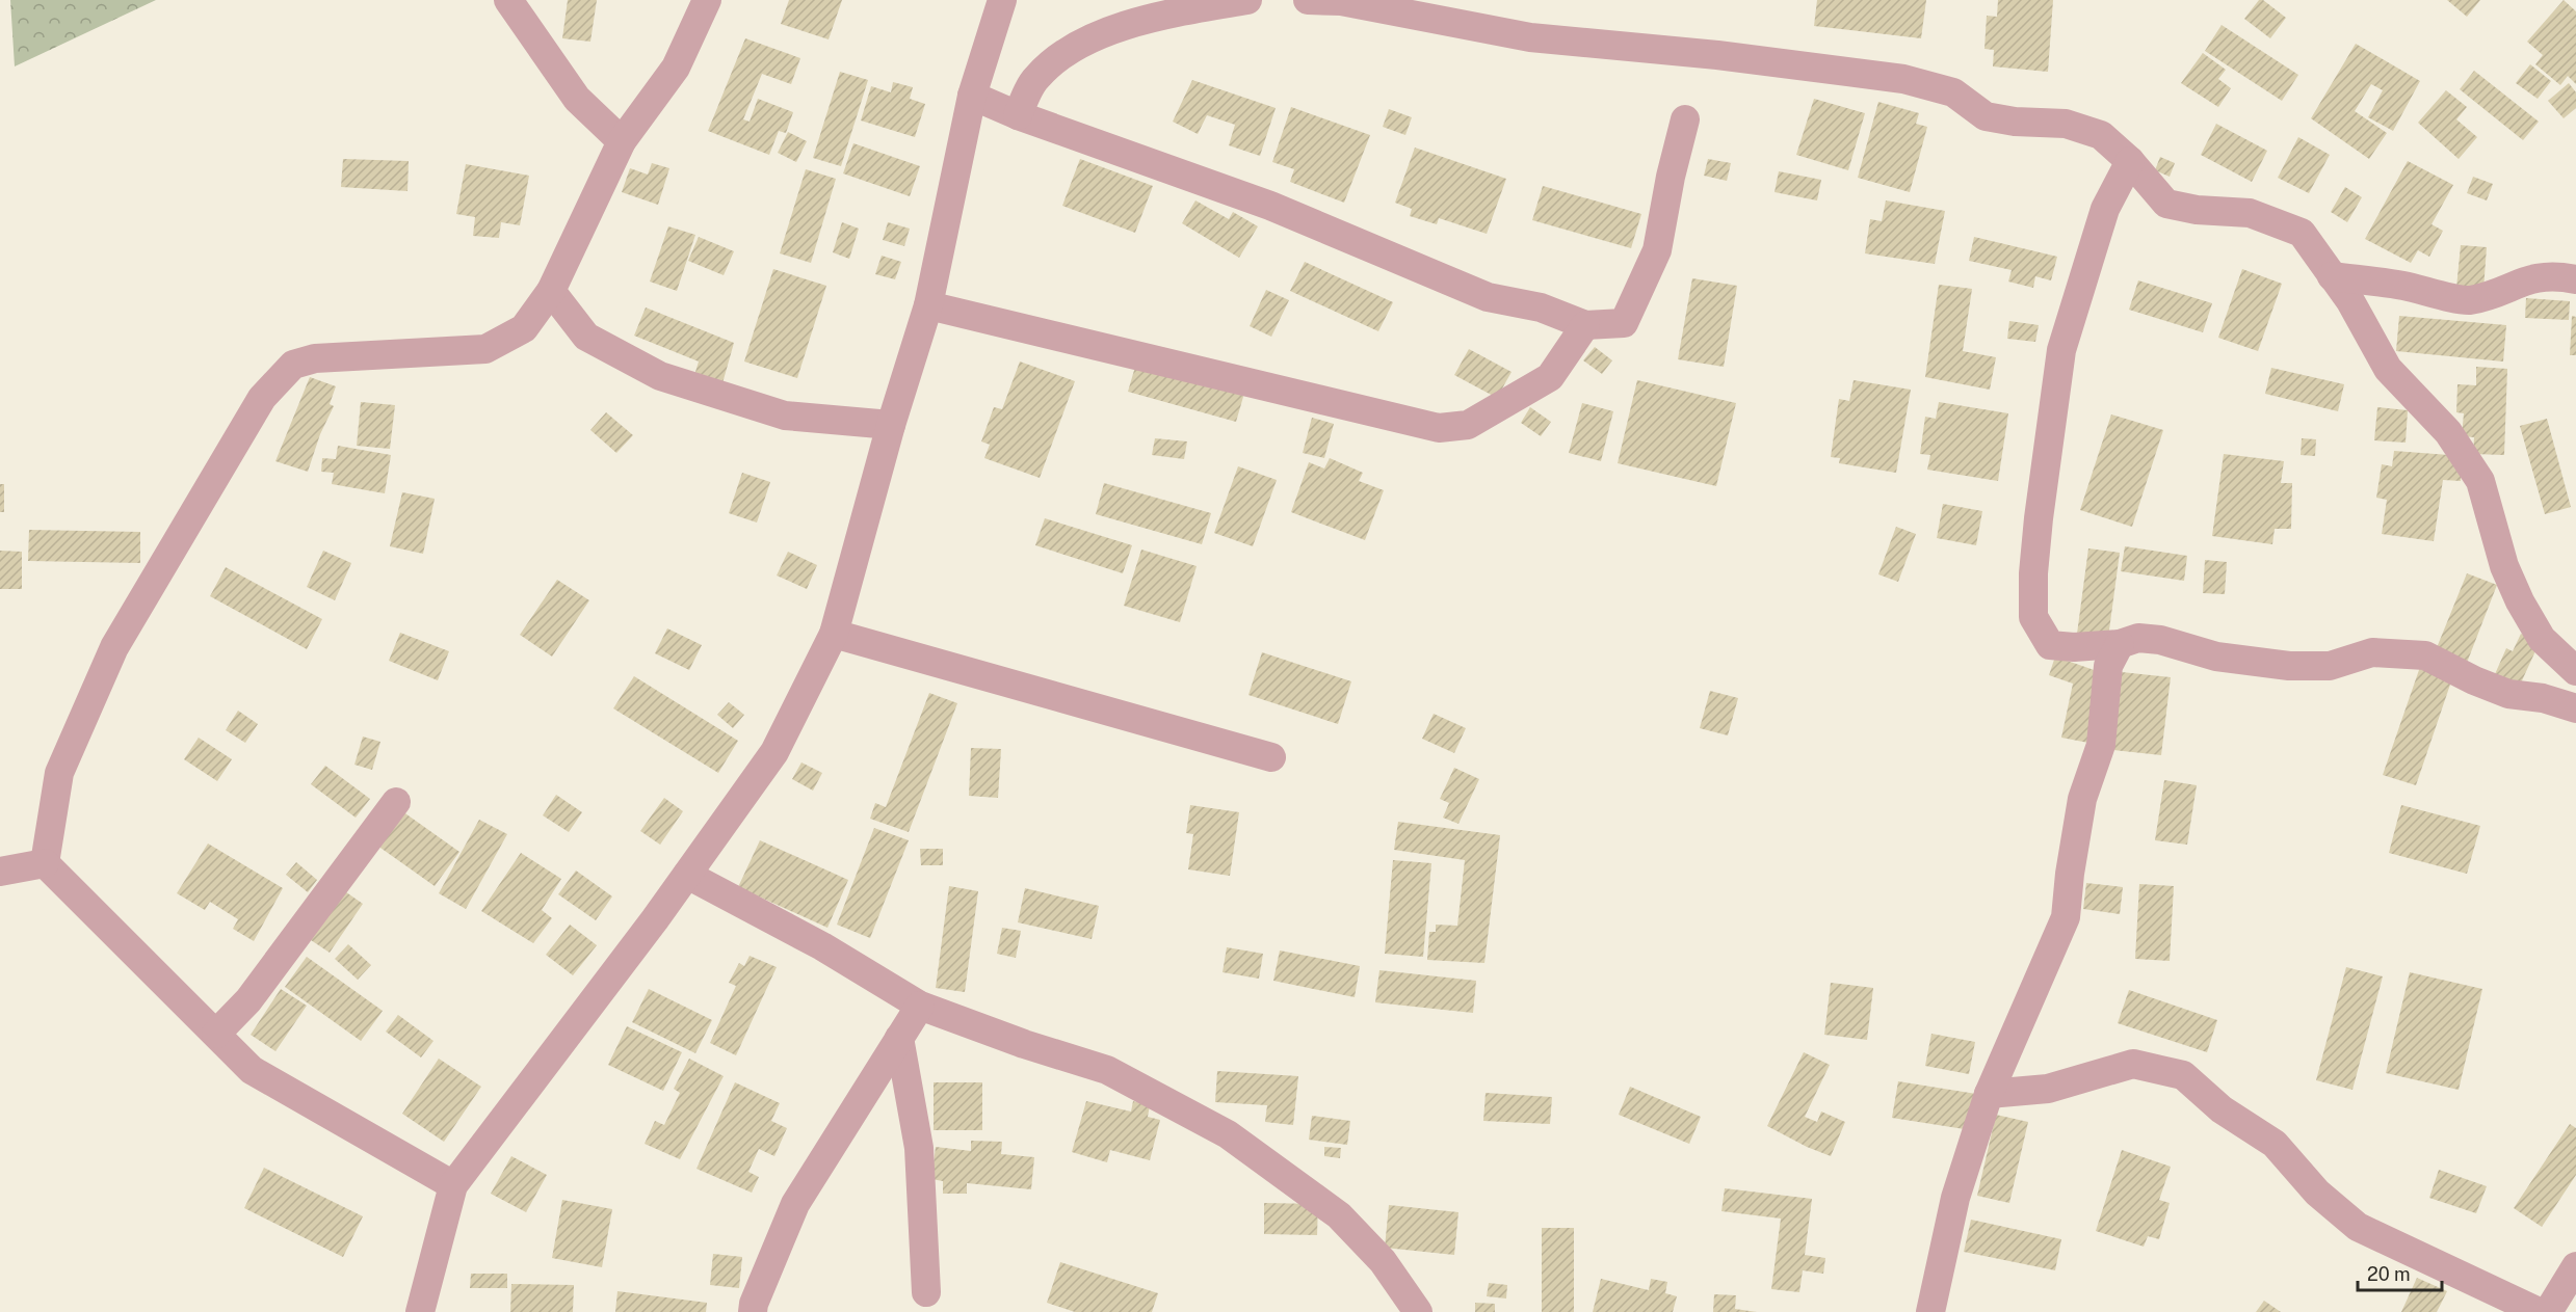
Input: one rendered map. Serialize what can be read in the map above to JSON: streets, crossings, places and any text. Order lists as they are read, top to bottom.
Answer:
{
  "scale_bar": "20 m"
}
